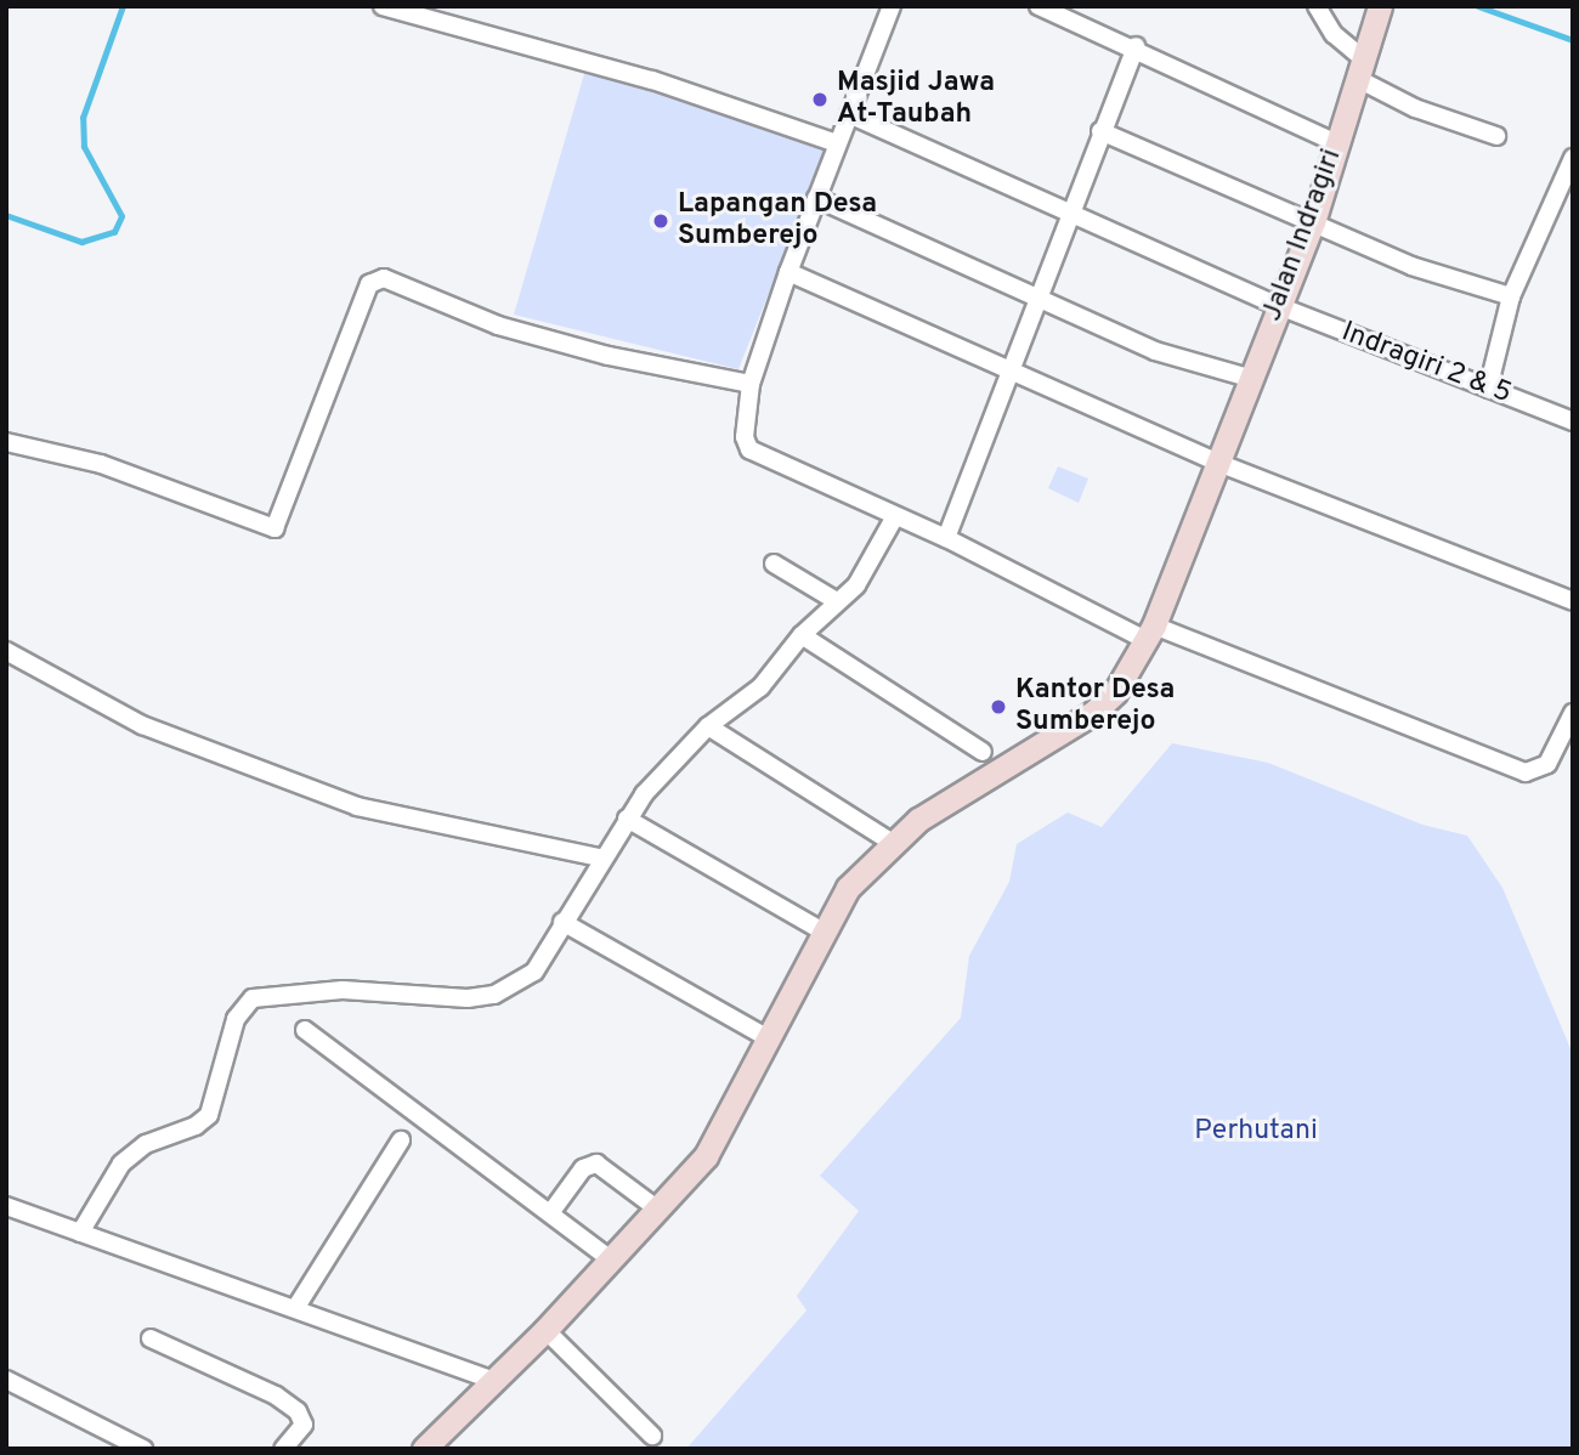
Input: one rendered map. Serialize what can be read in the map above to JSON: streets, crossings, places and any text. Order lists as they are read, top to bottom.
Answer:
{
  "streets": {
    "street": ["Jalan Indragiri", "Indragiri 2 & 5"]
  },
  "crossings": [
    ["Jalan Indragiri", "Indragiri 2 & 5"]
  ],
  "parks": ["Perhutani"],
  "places": ["Masjid Jawa At-Taubah", "Lapangan Desa Sumberejo", "Kantor Desa Sumberejo"]
}
